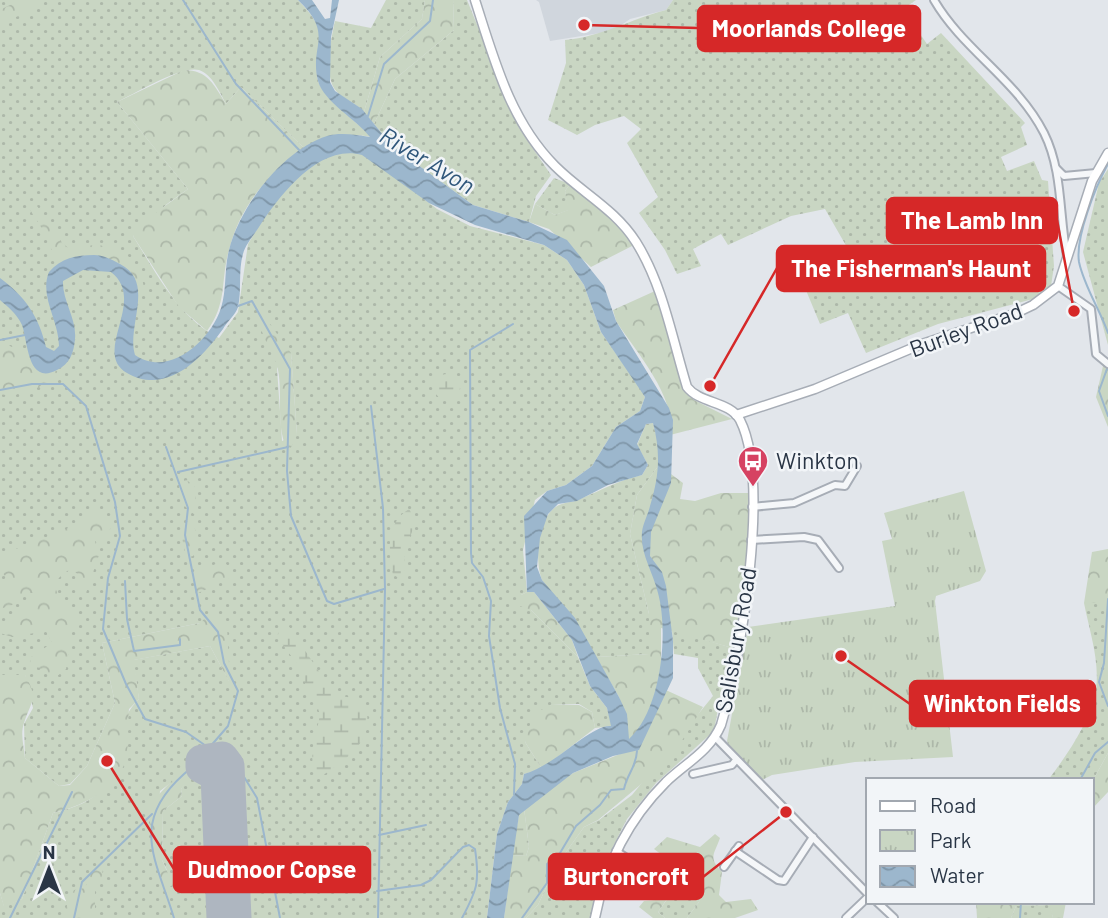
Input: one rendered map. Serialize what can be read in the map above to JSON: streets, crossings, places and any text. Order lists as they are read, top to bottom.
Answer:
{
  "streets": {
    "main road": ["Burley Road", "Salisbury Road"]
  },
  "crossings": [
    ["Burley Road", "Salisbury Road"]
  ],
  "water": ["River Avon"],
  "places": {
    "other": [
      "Moorlands College",
      "The Lamb Inn",
      "The Fisherman's Haunt",
      "Winkton Fields",
      "Dudmoor Copse",
      "Burtoncroft"
    ],
    "bus stop": ["Winkton"]
  },
  "legend": ["Road", "Park", "Water"],
  "north": "top"
}
